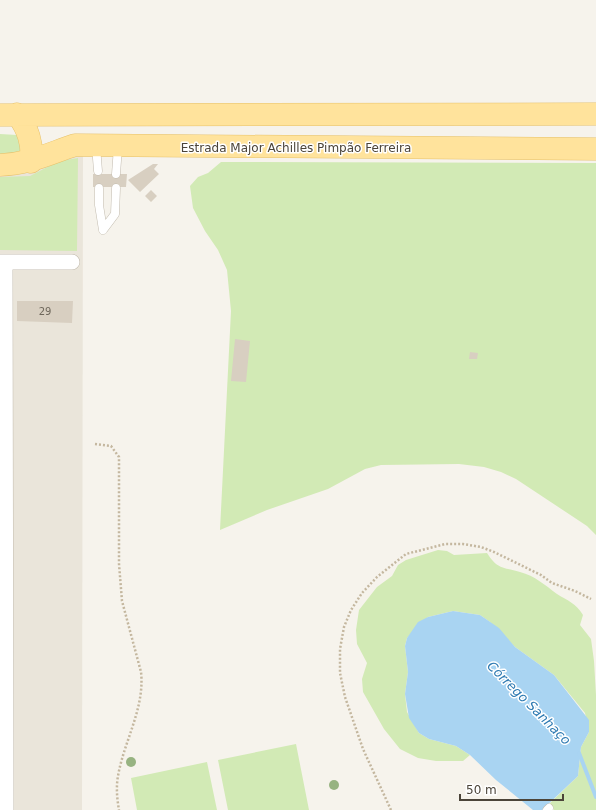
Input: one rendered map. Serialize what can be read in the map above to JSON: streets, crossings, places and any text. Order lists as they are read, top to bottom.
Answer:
{
  "streets": {
    "main road": ["Estrada Major Achilles Pimpão Ferreira"]
  },
  "water": ["Córrego Sanhaço"],
  "house_numbers": ["29"],
  "scale_bar": "50 m"
}
